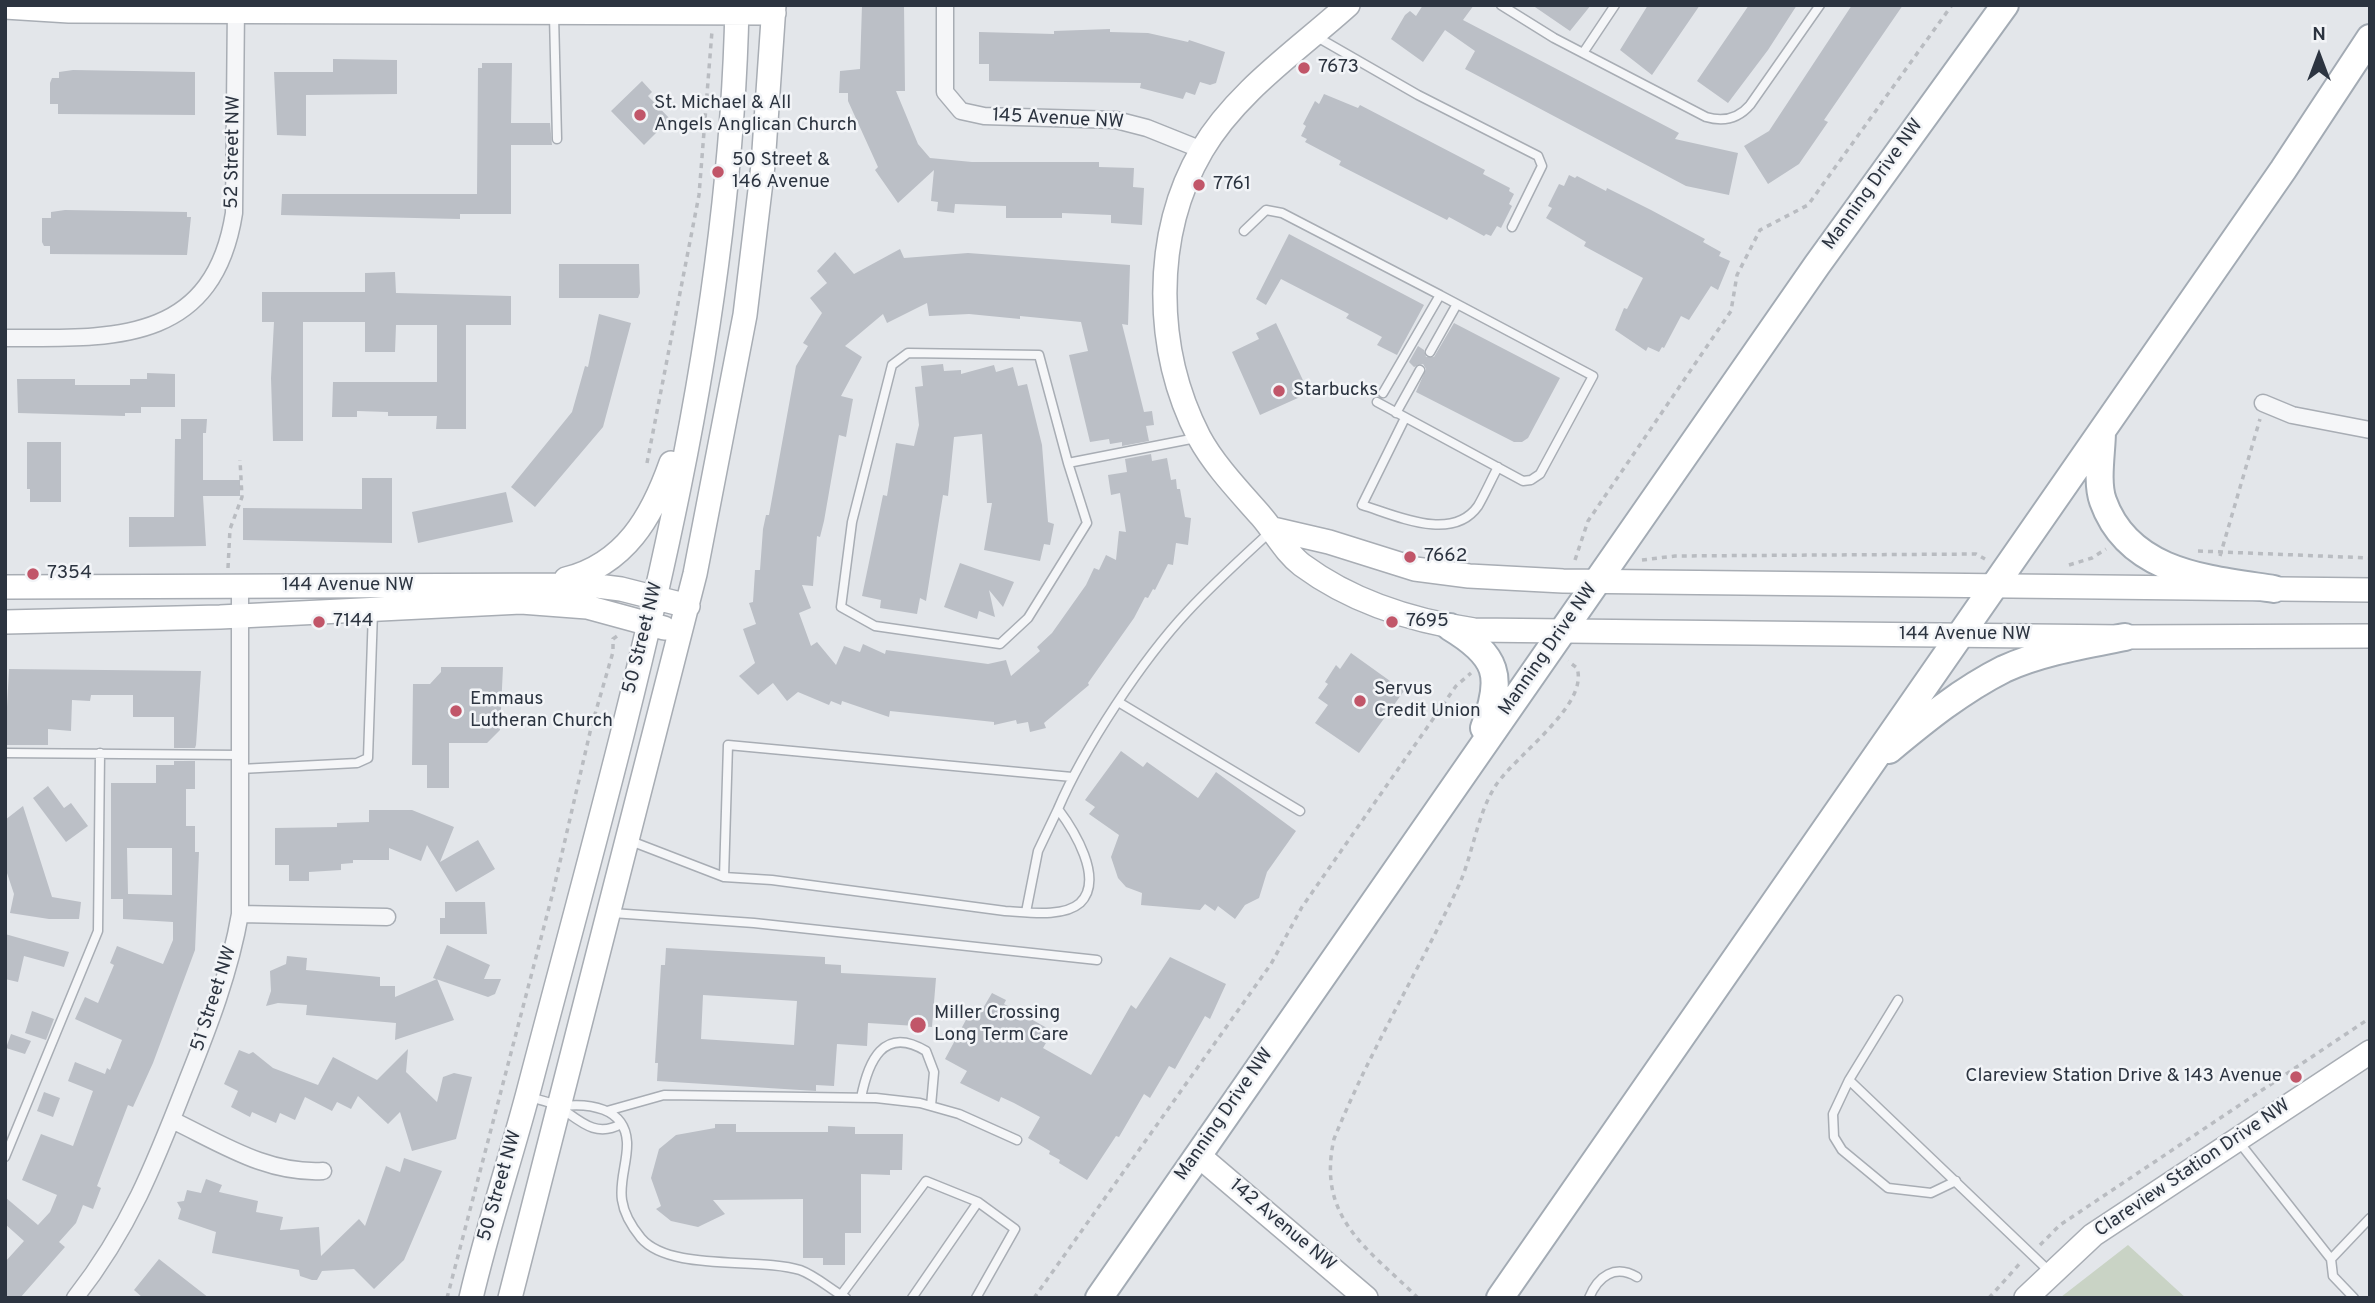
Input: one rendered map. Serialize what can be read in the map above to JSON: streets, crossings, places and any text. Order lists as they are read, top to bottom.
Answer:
{
  "streets": {
    "main road": [
      "Manning Drive NW",
      "144 Avenue NW",
      "50 Street NW",
      "Clareview Station Drive NW",
      "142 Avenue NW"
    ],
    "street": ["145 Avenue NW", "52 Street NW", "51 Street NW"]
  },
  "crossings": [
    ["145 Avenue NW", "144 Avenue NW"],
    ["Manning Drive NW", "144 Avenue NW"],
    ["Manning Drive NW", "142 Avenue NW"],
    ["144 Avenue NW", "50 Street NW"],
    ["144 Avenue NW", "51 Street NW"]
  ],
  "places": [
    "7673",
    "St. Michael & All Angels Anglican Church",
    "50 Street & 146 Avenue",
    "7761",
    "Starbucks",
    "7662",
    "7354",
    "7144",
    "7695",
    "Servus Credit Union",
    "Emmaus Lutheran Church",
    "Miller Crossing Long Term Care",
    "Clareview Station Drive & 143 Avenue"
  ],
  "north": "top"
}
